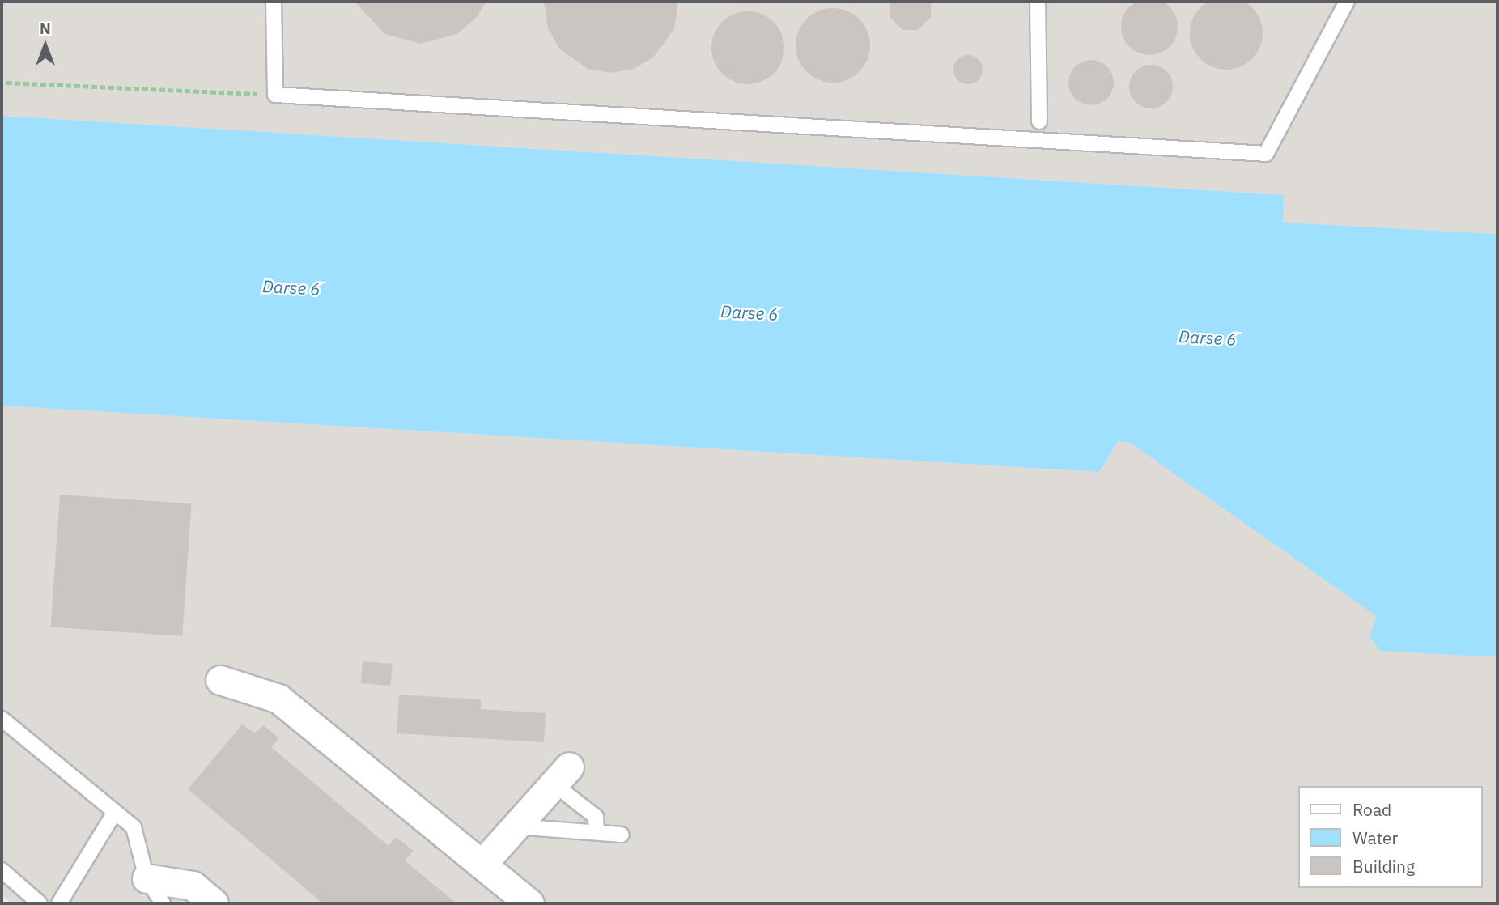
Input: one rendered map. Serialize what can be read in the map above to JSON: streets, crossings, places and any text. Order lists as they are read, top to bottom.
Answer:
{
  "water": ["Darse 6"],
  "legend": ["Road", "Water", "Building"],
  "north": "top"
}
